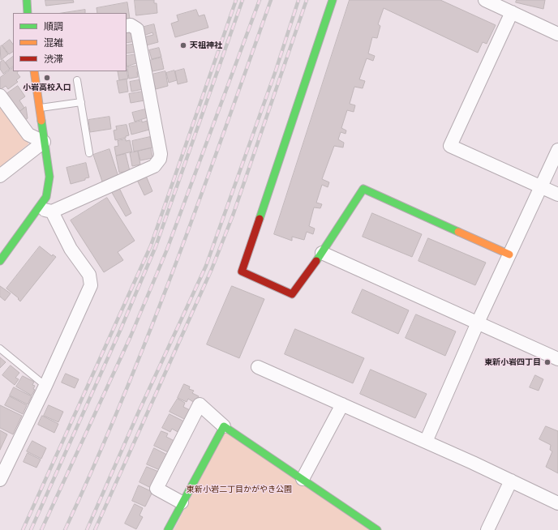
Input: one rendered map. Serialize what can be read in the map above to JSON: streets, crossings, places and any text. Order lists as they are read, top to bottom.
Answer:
{
  "parks": ["東新小岩二丁目かがやき公園"],
  "places": ["天祖神社", "小岩高校入口", "東新小岩四丁目"],
  "legend": ["順調", "混雑", "渋滞"]
}
